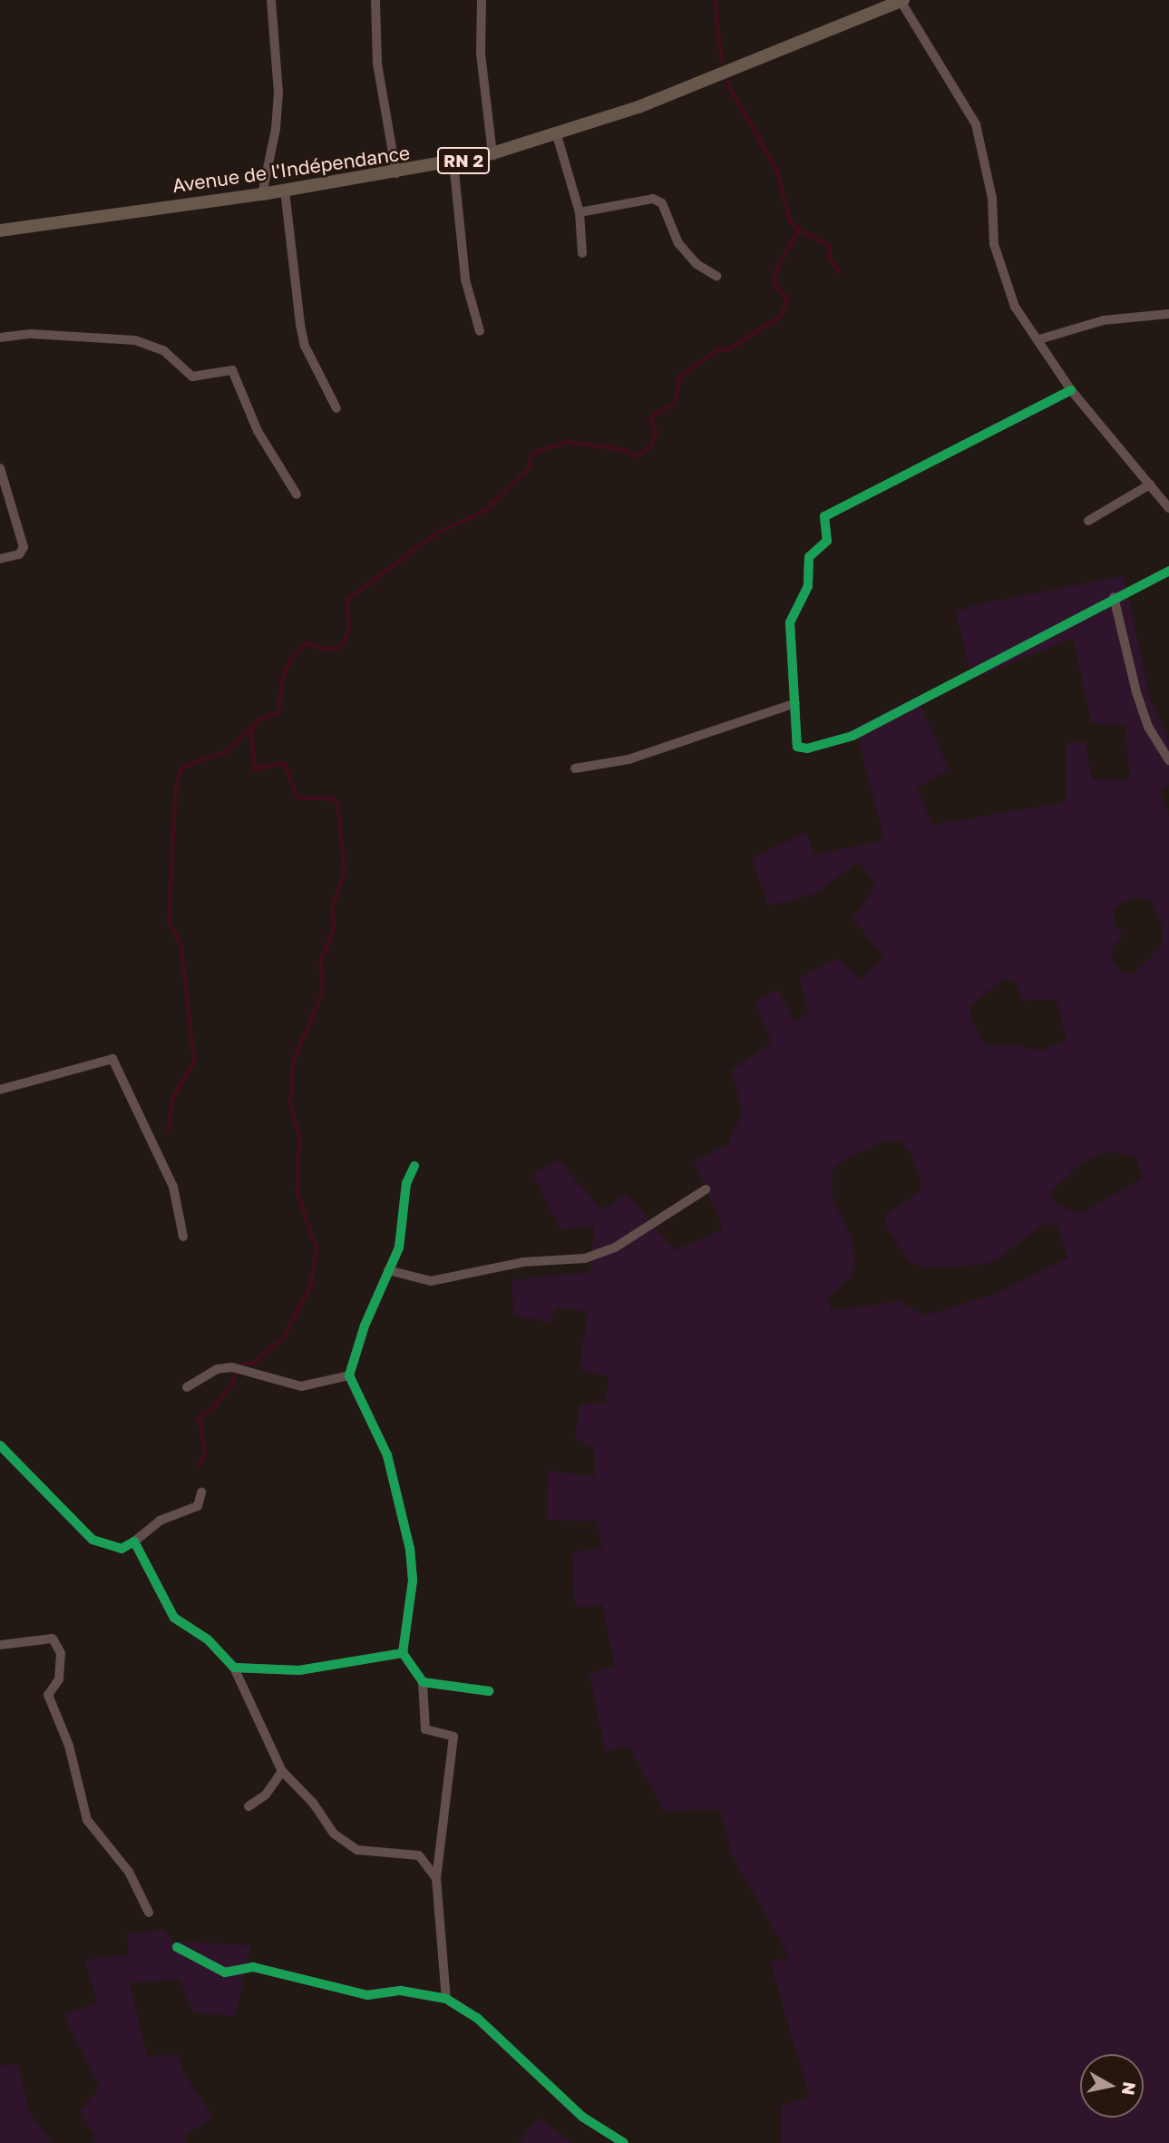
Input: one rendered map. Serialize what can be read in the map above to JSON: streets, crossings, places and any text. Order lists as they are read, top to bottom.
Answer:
{
  "streets": {
    "main road": ["RN 2", "Avenue de l'Indépendance"]
  },
  "north": "right"
}
